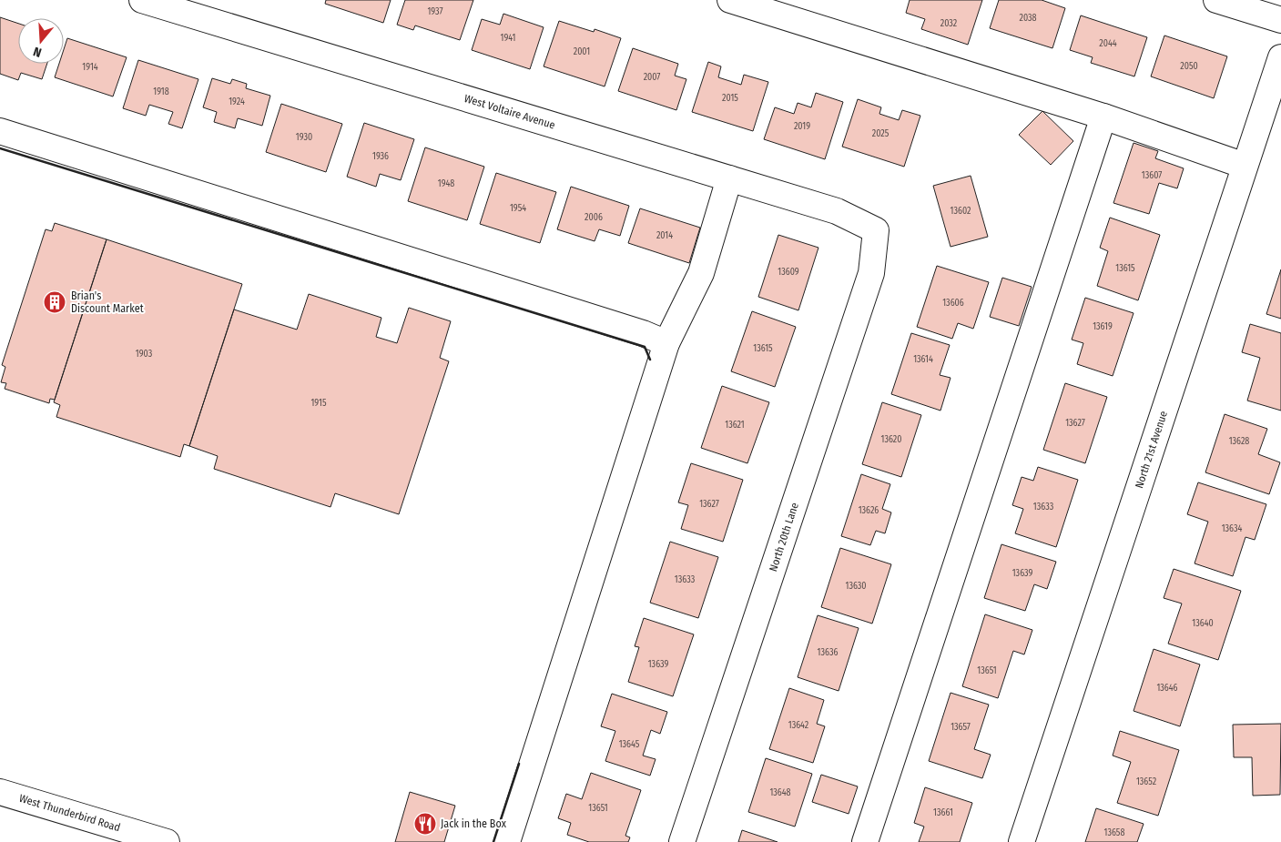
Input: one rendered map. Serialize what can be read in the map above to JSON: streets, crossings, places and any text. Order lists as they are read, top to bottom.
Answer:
{
  "streets": {
    "street": [
      "West Voltaire Avenue",
      "North 21st Avenue",
      "North 20th Lane",
      "West Thunderbird Road"
    ]
  },
  "crossings": [
    ["West Voltaire Avenue", "North 20th Lane"]
  ],
  "places": {
    "building": ["Brian's Discount Market"],
    "restaurant": ["Jack in the Box"]
  },
  "house_numbers": [
    "1937",
    "2038",
    "2032",
    "1941",
    "2044",
    "2001",
    "2050",
    "1914",
    "2007",
    "1918",
    "2015",
    "1924",
    "2019",
    "2025",
    "1930",
    "1936",
    "13607",
    "1948",
    "1954",
    "13602",
    "2006",
    "2014",
    "13615",
    "13609",
    "13606",
    "13619",
    "13615",
    "1903",
    "13614",
    "1915",
    "13627",
    "13621",
    "13620",
    "13628",
    "13627",
    "13633",
    "13626",
    "13634",
    "13639",
    "13633",
    "13630",
    "13640",
    "13636",
    "13639",
    "13651",
    "13646",
    "13642",
    "13657",
    "13645",
    "13652",
    "13648",
    "13651",
    "13661",
    "13658"
  ],
  "north": "bottom"
}
